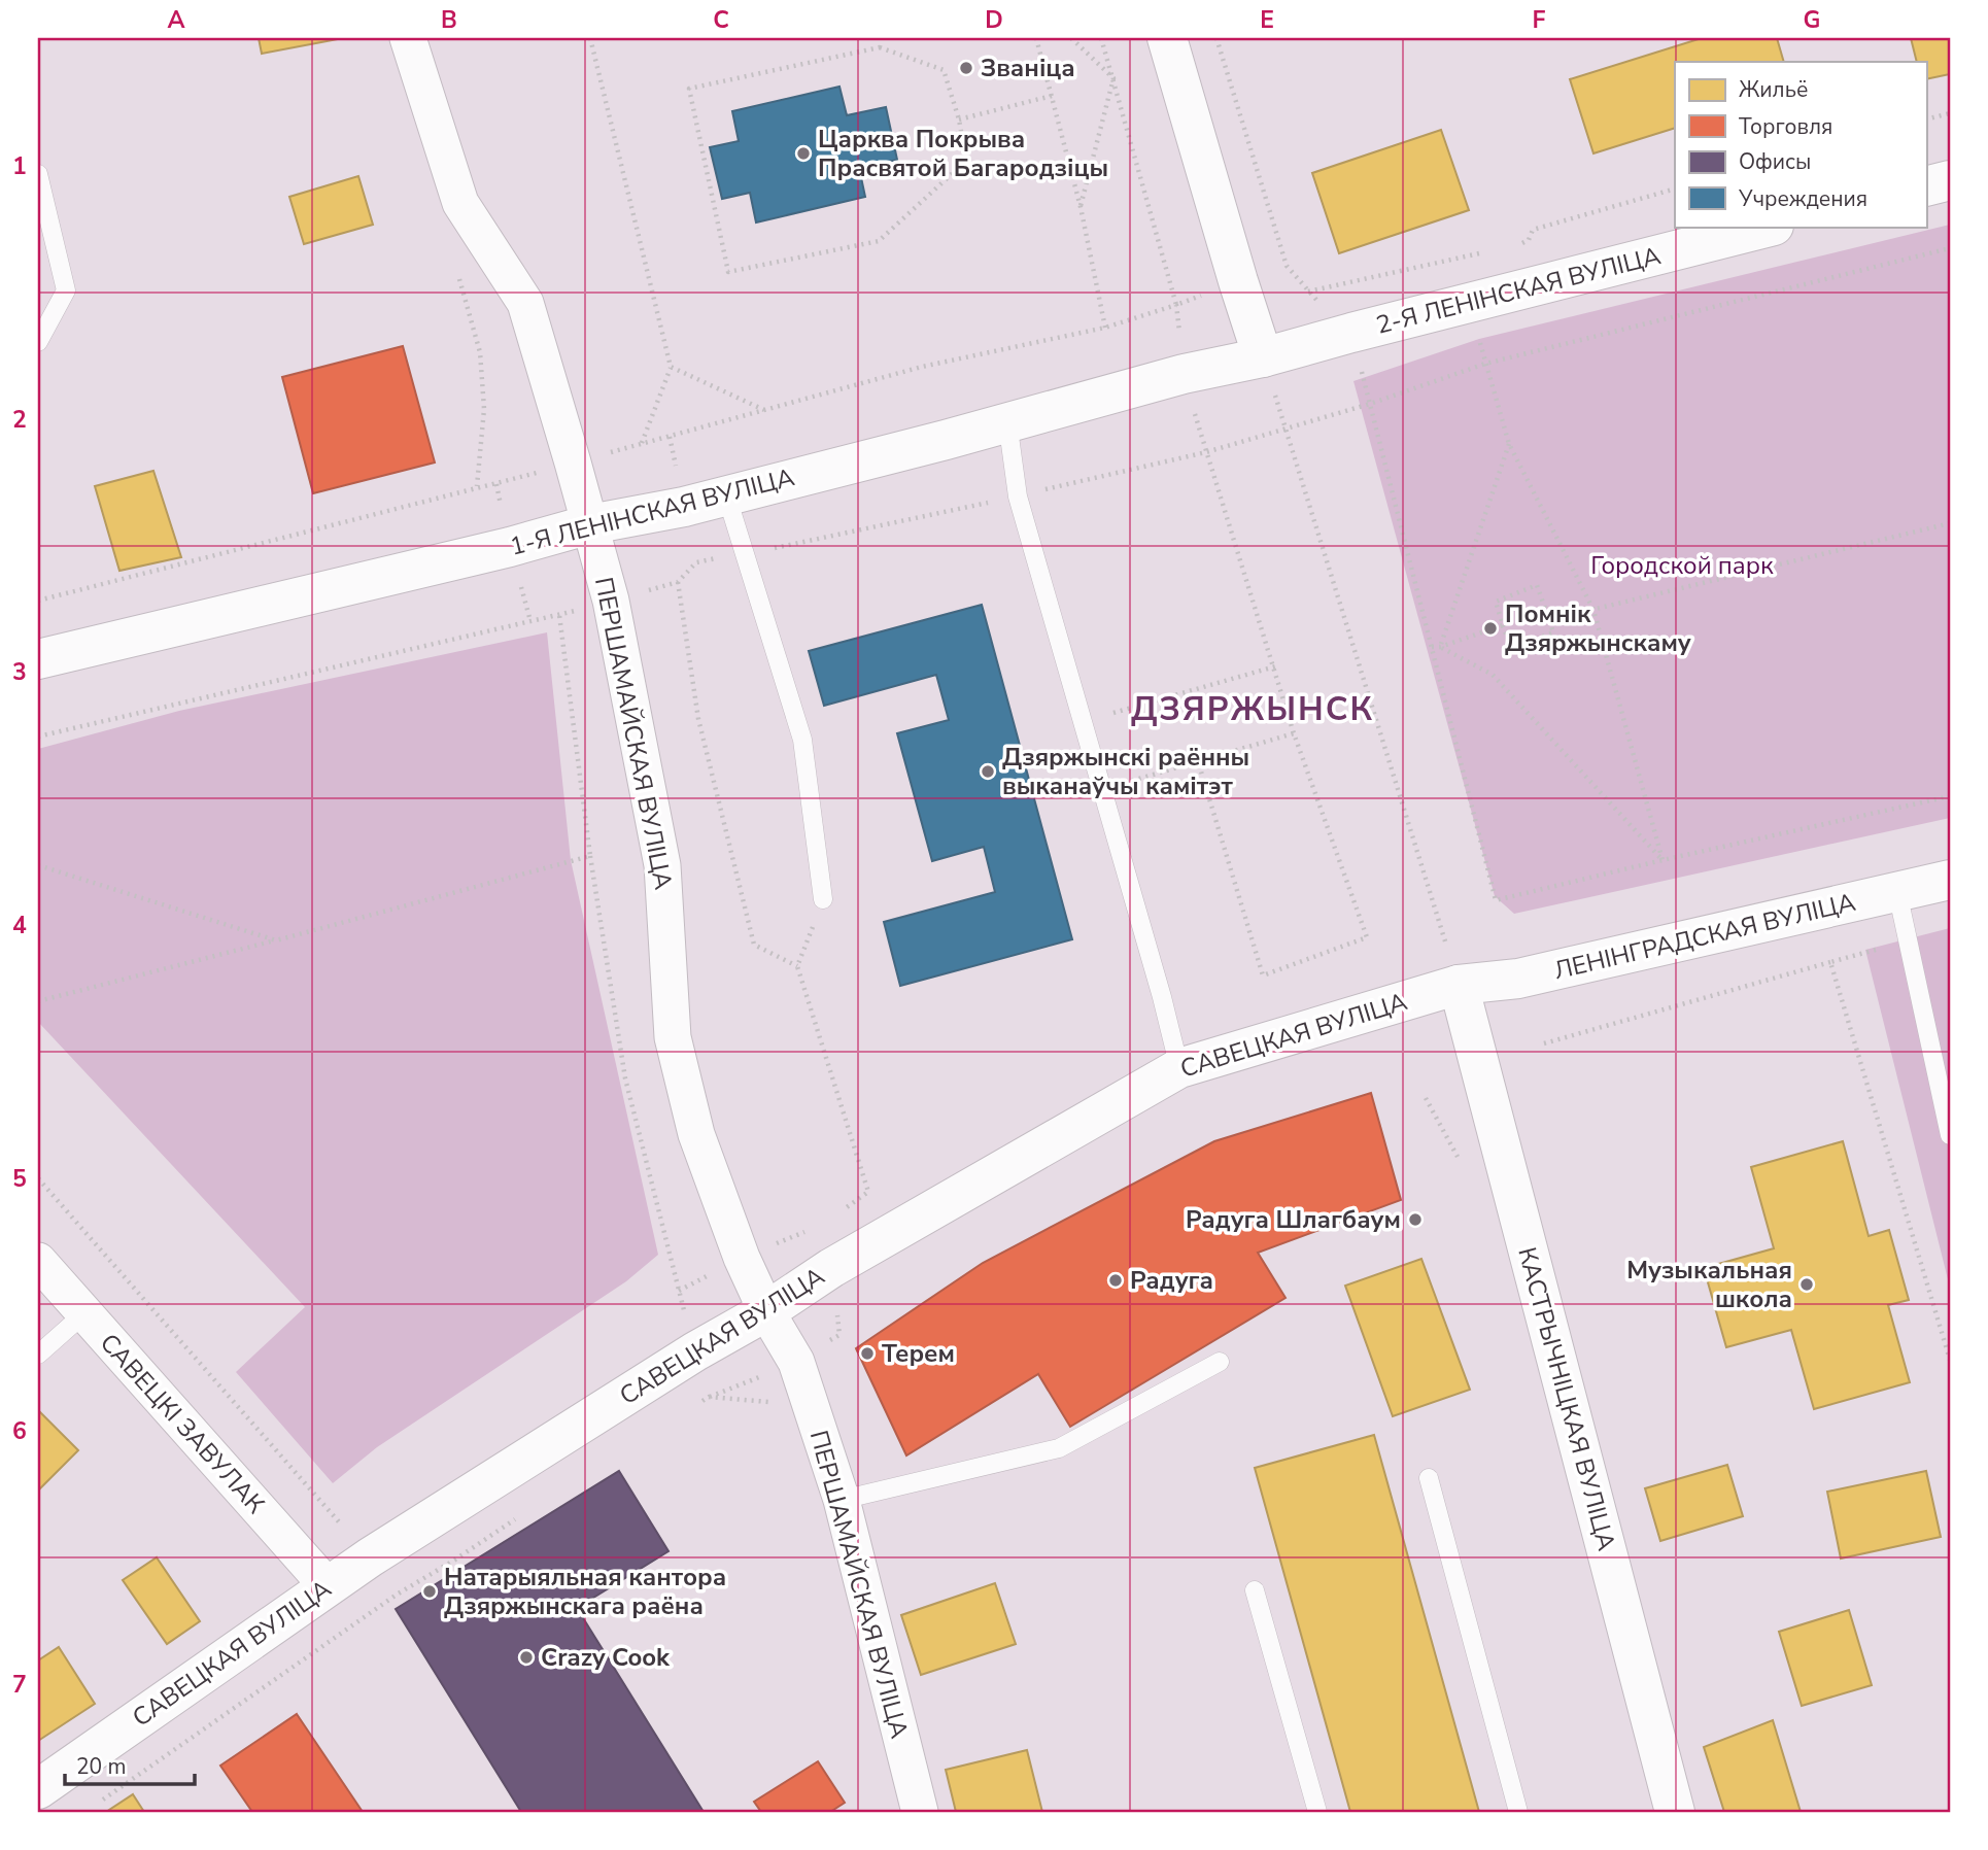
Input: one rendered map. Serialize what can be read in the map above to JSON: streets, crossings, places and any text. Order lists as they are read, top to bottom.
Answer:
{
  "streets": {
    "street": [
      "2-Я ЛЕНІНСКАЯ ВУЛІЦА",
      "1-Я ЛЕНІНСКАЯ ВУЛІЦА",
      "ПЕРШАМАЙСКАЯ ВУЛІЦА",
      "ЛЕНІНГРАДСКАЯ ВУЛІЦА",
      "САВЕЦКАЯ ВУЛІЦА",
      "КАСТРЫЧНІЦКАЯ ВУЛІЦА",
      "САВЕЦКІ ЗАВУЛАК"
    ]
  },
  "crossings": [
    ["2-Я ЛЕНІНСКАЯ ВУЛІЦА", "1-Я ЛЕНІНСКАЯ ВУЛІЦА"],
    ["1-Я ЛЕНІНСКАЯ ВУЛІЦА", "ПЕРШАМАЙСКАЯ ВУЛІЦА"],
    ["ПЕРШАМАЙСКАЯ ВУЛІЦА", "САВЕЦКАЯ ВУЛІЦА"],
    ["ЛЕНІНГРАДСКАЯ ВУЛІЦА", "САВЕЦКАЯ ВУЛІЦА"],
    ["ЛЕНІНГРАДСКАЯ ВУЛІЦА", "КАСТРЫЧНІЦКАЯ ВУЛІЦА"],
    ["САВЕЦКАЯ ВУЛІЦА", "КАСТРЫЧНІЦКАЯ ВУЛІЦА"],
    ["САВЕЦКАЯ ВУЛІЦА", "САВЕЦКІ ЗАВУЛАК"]
  ],
  "districts": ["ДЗЯРЖЫНСК"],
  "parks": ["Городской парк"],
  "places": [
    "Званіца",
    "Царква Покрыва Прасвятой Багародзіцы",
    "Помнік Дзяржынскаму",
    "Дзяржынскі раённы выканаўчы камітэт",
    "Радуга Шлагбаум",
    "Радуга",
    "Музыкальная школа",
    "Терем",
    "Натарыяльная кантора Дзяржынскага раёна",
    "Crazy Cook"
  ],
  "legend": [
    "Жильё",
    "Торговля",
    "Офисы",
    "Учреждения"
  ],
  "scale_bar": "20 m",
  "grid": {
    "columns": [
      "A",
      "B",
      "C",
      "D",
      "E",
      "F",
      "G"
    ],
    "rows": [
      "1",
      "2",
      "3",
      "4",
      "5",
      "6",
      "7"
    ]
  }
}
